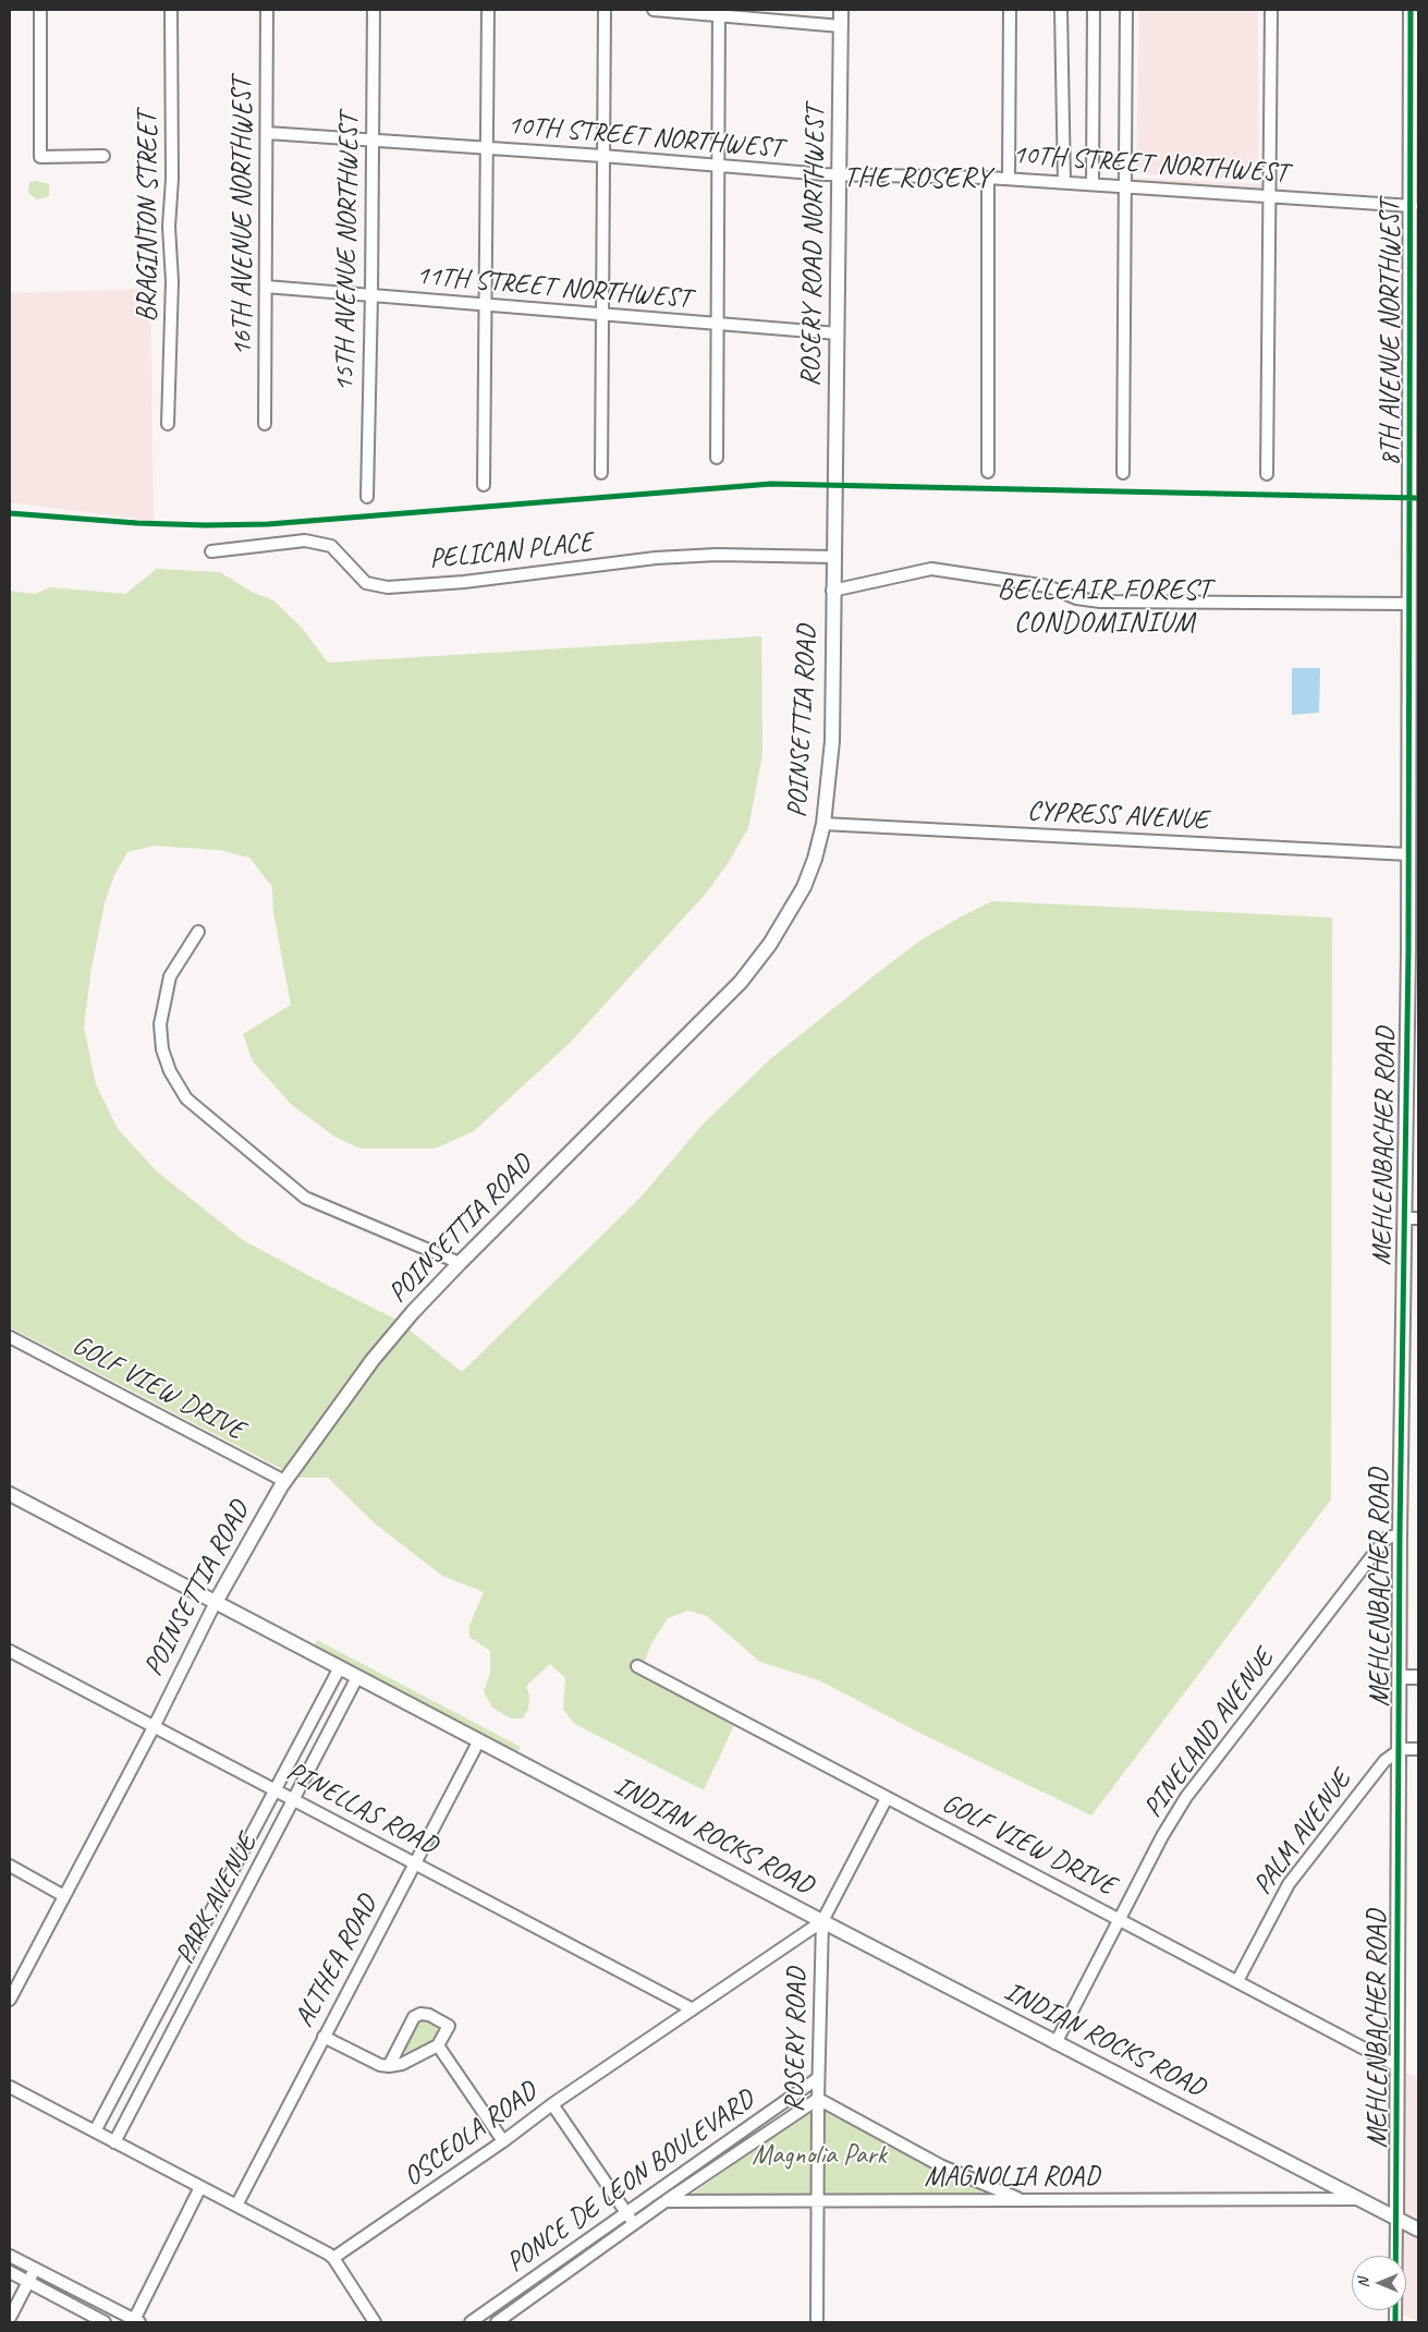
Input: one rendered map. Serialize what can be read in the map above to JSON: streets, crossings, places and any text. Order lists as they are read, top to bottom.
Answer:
{
  "streets": {
    "street": [
      "10TH STREET NORTHWEST",
      "BRAGINTON STREET",
      "16TH AVENUE NORTHWEST",
      "ROSERY ROAD NORTHWEST",
      "15TH AVENUE NORTHWEST",
      "11TH STREET NORTHWEST",
      "8TH AVENUE NORTHWEST",
      "PELICAN PLACE",
      "POINSETTIA ROAD",
      "CYPRESS AVENUE",
      "MEHLENBACHER ROAD",
      "GOLF VIEW DRIVE",
      "PINELAND AVENUE",
      "PINELLAS ROAD",
      "PALM AVENUE",
      "INDIAN ROCKS ROAD",
      "PARK AVENUE",
      "ALTHEA ROAD",
      "ROSERY ROAD",
      "OSCEOLA ROAD",
      "MAGNOLIA ROAD",
      "PONCE DE LEON BOULEVARD"
    ]
  },
  "crossings": [
    ["10TH STREET NORTHWEST", "16TH AVENUE NORTHWEST"],
    ["10TH STREET NORTHWEST", "ROSERY ROAD NORTHWEST"],
    ["10TH STREET NORTHWEST", "15TH AVENUE NORTHWEST"],
    ["10TH STREET NORTHWEST", "8TH AVENUE NORTHWEST"],
    ["16TH AVENUE NORTHWEST", "11TH STREET NORTHWEST"],
    ["ROSERY ROAD NORTHWEST", "11TH STREET NORTHWEST"],
    ["ROSERY ROAD NORTHWEST", "POINSETTIA ROAD"],
    ["15TH AVENUE NORTHWEST", "11TH STREET NORTHWEST"],
    ["8TH AVENUE NORTHWEST", "CYPRESS AVENUE"],
    ["8TH AVENUE NORTHWEST", "MEHLENBACHER ROAD"],
    ["PELICAN PLACE", "POINSETTIA ROAD"],
    ["POINSETTIA ROAD", "CYPRESS AVENUE"],
    ["POINSETTIA ROAD", "GOLF VIEW DRIVE"],
    ["POINSETTIA ROAD", "PINELLAS ROAD"],
    ["POINSETTIA ROAD", "INDIAN ROCKS ROAD"],
    ["CYPRESS AVENUE", "MEHLENBACHER ROAD"],
    ["MEHLENBACHER ROAD", "GOLF VIEW DRIVE"],
    ["MEHLENBACHER ROAD", "PINELAND AVENUE"],
    ["MEHLENBACHER ROAD", "PALM AVENUE"],
    ["MEHLENBACHER ROAD", "INDIAN ROCKS ROAD"],
    ["GOLF VIEW DRIVE", "PINELAND AVENUE"],
    ["GOLF VIEW DRIVE", "PALM AVENUE"],
    ["GOLF VIEW DRIVE", "OSCEOLA ROAD"],
    ["PINELAND AVENUE", "INDIAN ROCKS ROAD"],
    ["PINELLAS ROAD", "PARK AVENUE"],
    ["PINELLAS ROAD", "ALTHEA ROAD"],
    ["PINELLAS ROAD", "OSCEOLA ROAD"],
    ["INDIAN ROCKS ROAD", "PARK AVENUE"],
    ["INDIAN ROCKS ROAD", "ALTHEA ROAD"],
    ["INDIAN ROCKS ROAD", "ROSERY ROAD"],
    ["INDIAN ROCKS ROAD", "OSCEOLA ROAD"],
    ["INDIAN ROCKS ROAD", "MAGNOLIA ROAD"],
    ["ROSERY ROAD", "OSCEOLA ROAD"],
    ["ROSERY ROAD", "MAGNOLIA ROAD"],
    ["ROSERY ROAD", "PONCE DE LEON BOULEVARD"],
    ["MAGNOLIA ROAD", "PONCE DE LEON BOULEVARD"]
  ],
  "districts": ["THE ROSERY", "BELLEAIR FOREST CONDOMINIUM"],
  "parks": ["Magnolia Park"],
  "north": "left"
}
